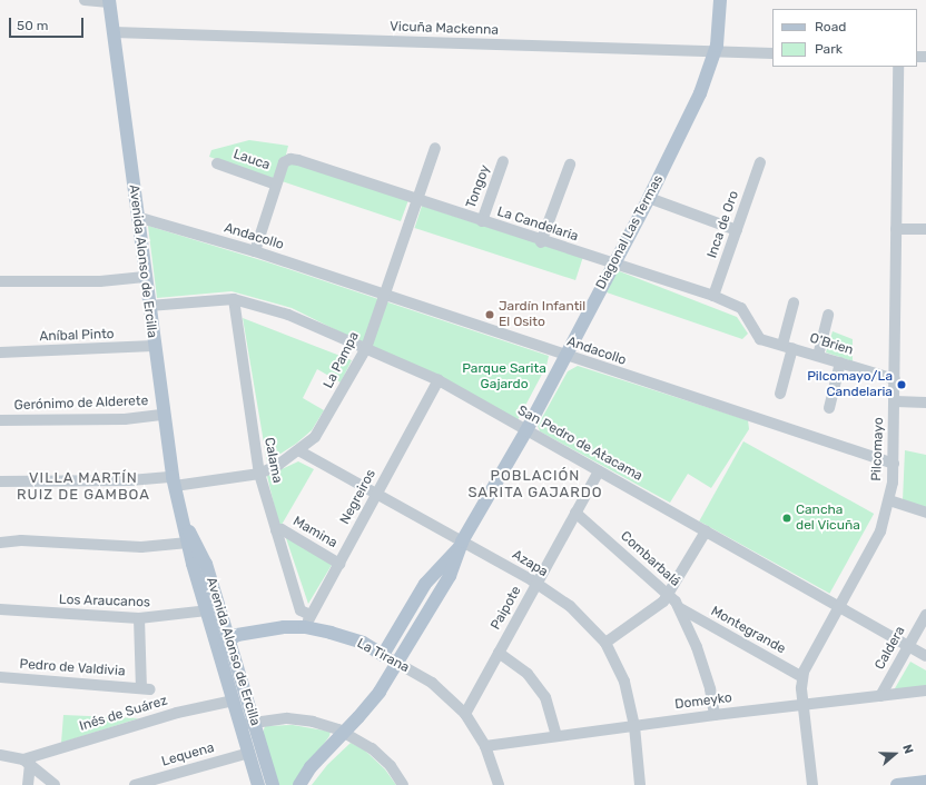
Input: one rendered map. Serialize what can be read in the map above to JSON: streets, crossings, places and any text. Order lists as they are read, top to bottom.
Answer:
{
  "streets": {
    "main road": ["Diagonal Las Termas", "Avenida Alonso de Ercilla", "La Tirana"],
    "street": [
      "Vicuña Mackenna",
      "Lauca",
      "Tongoy",
      "La Candelaria",
      "Inca de Oro",
      "Andacollo",
      "Aníbal Pinto",
      "O'Brien",
      "La Pampa",
      "Gerónimo de Alderete",
      "San Pedro de Atacama",
      "Pilcomayo",
      "Calama",
      "Negreiros",
      "Mamina",
      "Combarbalá",
      "Azapa",
      "Los Araucanos",
      "Paipote",
      "Montegrande",
      "Caldera",
      "Pedro de Valdivia",
      "Domeyko",
      "Inés de Suárez",
      "Lequena"
    ]
  },
  "crossings": [
    ["Vicuña Mackenna", "Diagonal Las Termas"],
    ["Vicuña Mackenna", "Avenida Alonso de Ercilla"],
    ["Lauca", "La Candelaria"],
    ["Tongoy", "La Candelaria"],
    ["La Candelaria", "Inca de Oro"],
    ["La Candelaria", "Diagonal Las Termas"],
    ["La Candelaria", "O'Brien"],
    ["La Candelaria", "La Pampa"],
    ["Diagonal Las Termas", "Andacollo"],
    ["Diagonal Las Termas", "San Pedro de Atacama"],
    ["Diagonal Las Termas", "Azapa"],
    ["Diagonal Las Termas", "La Tirana"],
    ["Andacollo", "Avenida Alonso de Ercilla"],
    ["Andacollo", "La Pampa"],
    ["Andacollo", "Pilcomayo"],
    ["Avenida Alonso de Ercilla", "Aníbal Pinto"],
    ["Avenida Alonso de Ercilla", "La Pampa"],
    ["Avenida Alonso de Ercilla", "Gerónimo de Alderete"],
    ["Avenida Alonso de Ercilla", "San Pedro de Atacama"],
    ["Avenida Alonso de Ercilla", "Los Araucanos"],
    ["Avenida Alonso de Ercilla", "La Tirana"],
    ["Avenida Alonso de Ercilla", "Inés de Suárez"],
    ["Avenida Alonso de Ercilla", "Lequena"],
    ["O'Brien", "Pilcomayo"],
    ["La Pampa", "San Pedro de Atacama"],
    ["La Pampa", "Calama"],
    ["La Pampa", "Azapa"],
    ["San Pedro de Atacama", "Pilcomayo"],
    ["San Pedro de Atacama", "Calama"],
    ["San Pedro de Atacama", "Negreiros"],
    ["San Pedro de Atacama", "Paipote"],
    ["San Pedro de Atacama", "Caldera"],
    ["Pilcomayo", "Montegrande"],
    ["Pilcomayo", "Domeyko"],
    ["Calama", "Negreiros"],
    ["Calama", "Mamina"],
    ["Negreiros", "Mamina"],
    ["Negreiros", "Azapa"],
    ["Negreiros", "La Tirana"],
    ["Combarbalá", "Paipote"],
    ["Combarbalá", "Montegrande"],
    ["Combarbalá", "Domeyko"],
    ["Azapa", "Paipote"],
    ["Azapa", "Domeyko"],
    ["Los Araucanos", "Pedro de Valdivia"],
    ["Paipote", "La Tirana"],
    ["Caldera", "Domeyko"],
    ["La Tirana", "Domeyko"]
  ],
  "districts": ["POBLACIÓN SARITA GAJARDO", "VILLA MARTÍN RUIZ DE GAMBOA"],
  "parks": ["Parque Sarita Gajardo"],
  "places": ["Jardín Infantil El Osito", "Pilcomayo/La Candelaria", "Cancha del Vicuña"],
  "legend": ["Road", "Park"],
  "scale_bar": "50 m",
  "north": "right"
}
